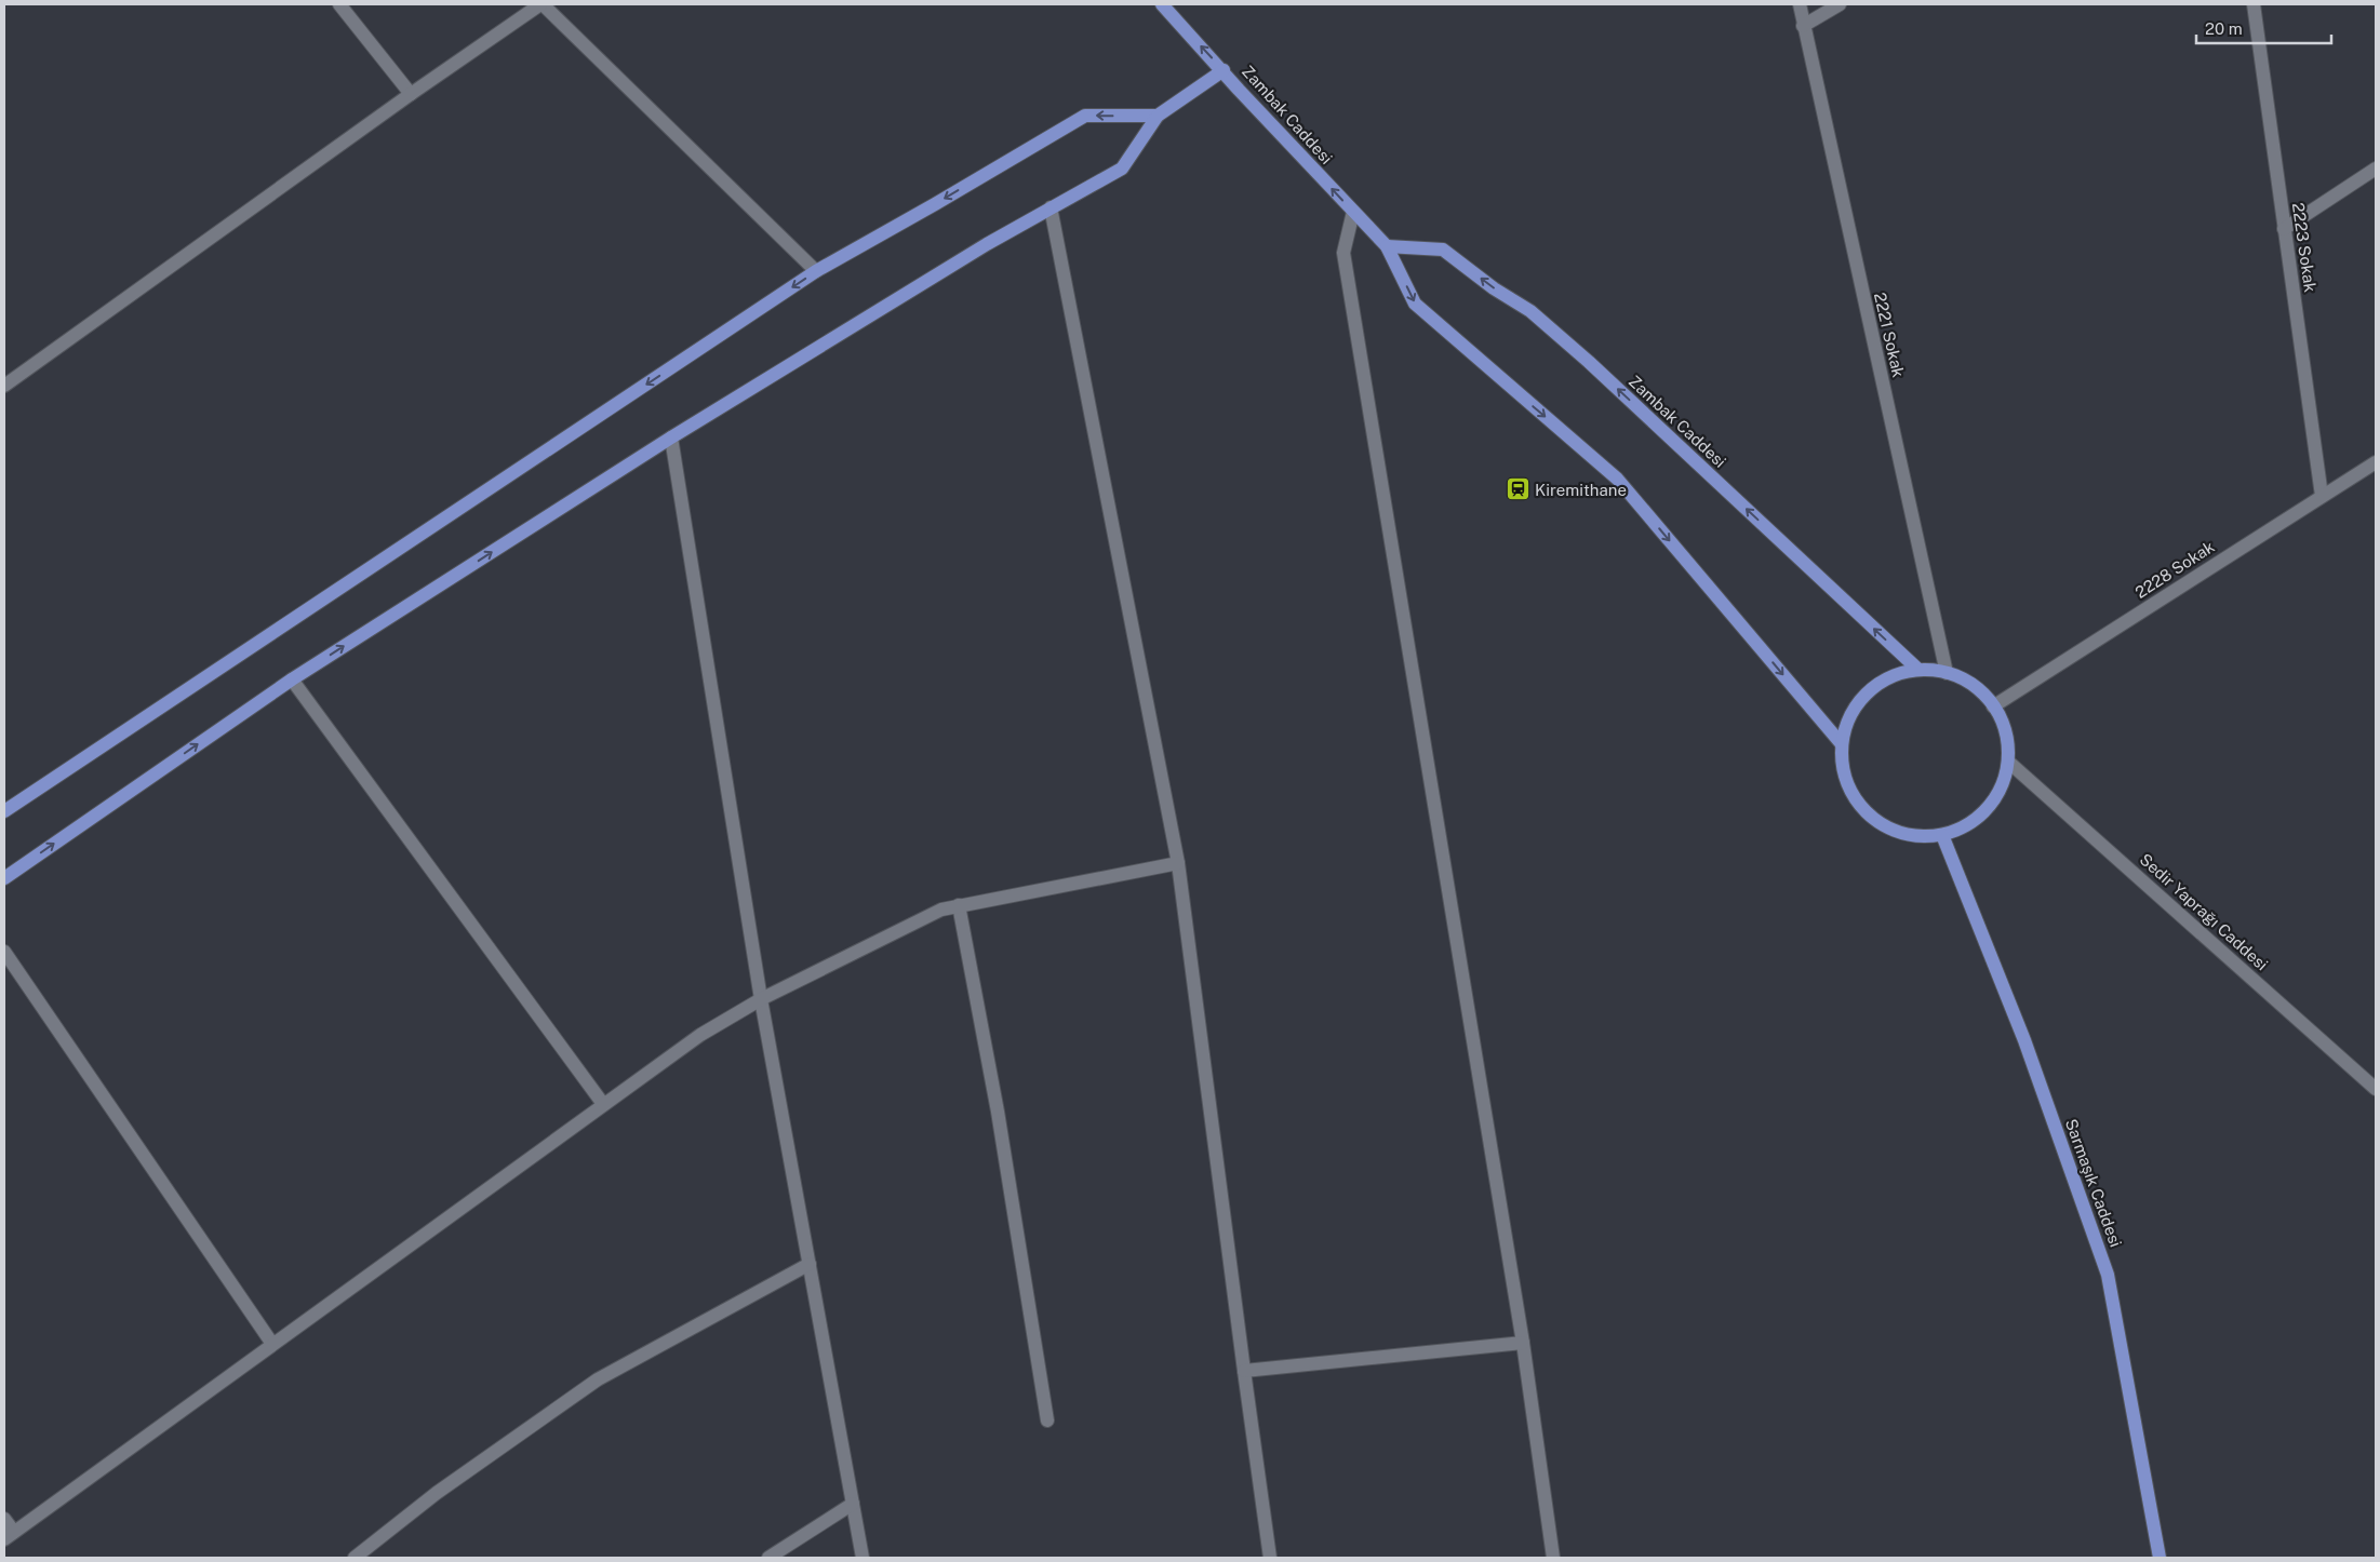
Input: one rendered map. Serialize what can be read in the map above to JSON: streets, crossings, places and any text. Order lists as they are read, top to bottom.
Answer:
{
  "streets": {
    "main road": ["Zambak Caddesi", "Sarmaşık Caddesi"],
    "street": [
      "2223 Sokak",
      "2221 Sokak",
      "2228 Sokak",
      "Sedir Yaprağı Caddesi"
    ]
  },
  "crossings": [
    ["Zambak Caddesi", "2221 Sokak"],
    ["Zambak Caddesi", "2228 Sokak"],
    ["Zambak Caddesi", "Sedir Yaprağı Caddesi"],
    ["Zambak Caddesi", "Sarmaşık Caddesi"],
    ["2223 Sokak", "2228 Sokak"],
    ["2221 Sokak", "2228 Sokak"],
    ["2221 Sokak", "Sedir Yaprağı Caddesi"],
    ["2221 Sokak", "Sarmaşık Caddesi"],
    ["2228 Sokak", "Sedir Yaprağı Caddesi"],
    ["2228 Sokak", "Sarmaşık Caddesi"],
    ["Sedir Yaprağı Caddesi", "Sarmaşık Caddesi"]
  ],
  "places": {
    "station": ["Kiremithane"]
  },
  "scale_bar": "20 m"
}
